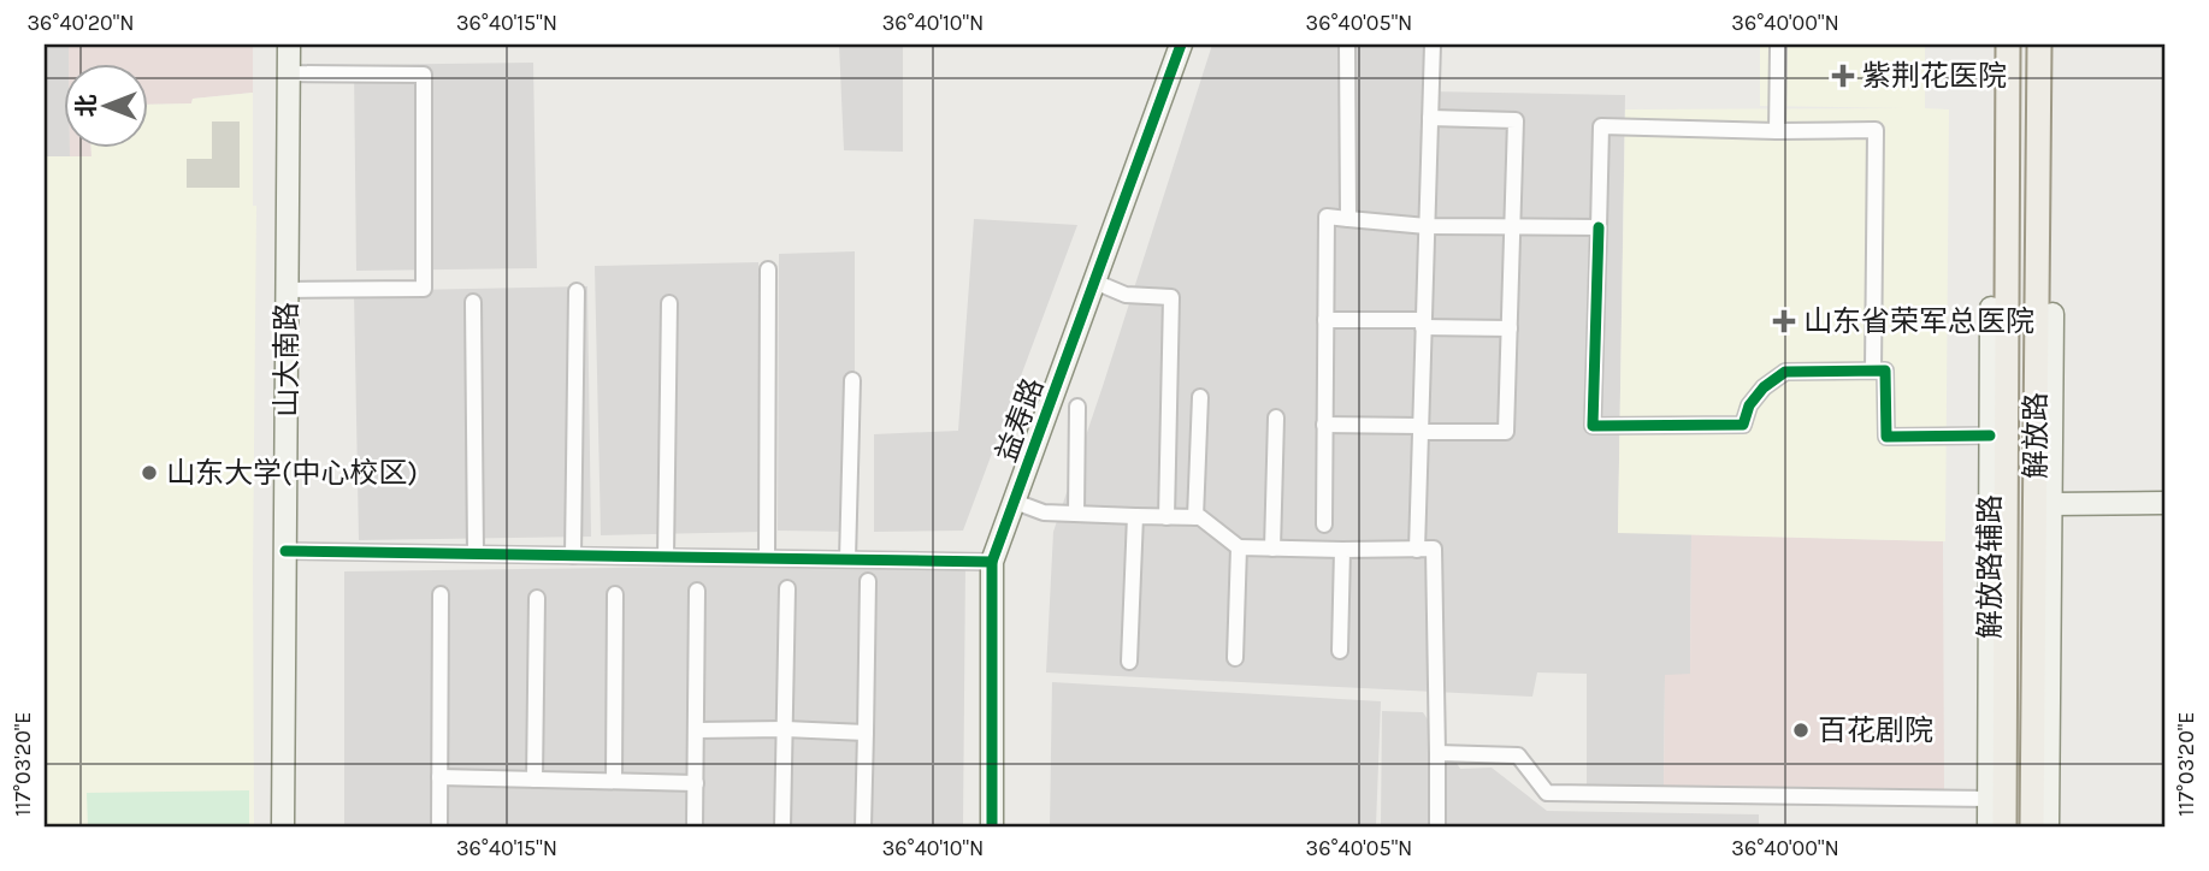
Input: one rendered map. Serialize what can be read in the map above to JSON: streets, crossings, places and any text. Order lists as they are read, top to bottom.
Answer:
{
  "streets": {
    "main road": ["解放路"],
    "street": ["山大南路", "益寿路", "解放路辅路"]
  },
  "places": {
    "health": ["紫荆花医院", "山东省荣军总医院"],
    "other": ["山东大学(中心校区)", "百花剧院"]
  },
  "north": "left",
  "coordinates": [
    "36°40'20\"N",
    "36°40'15\"N",
    "36°40'10\"N",
    "36°40'05\"N",
    "36°40'00\"N",
    "117°03'20\"E"
  ]
}
